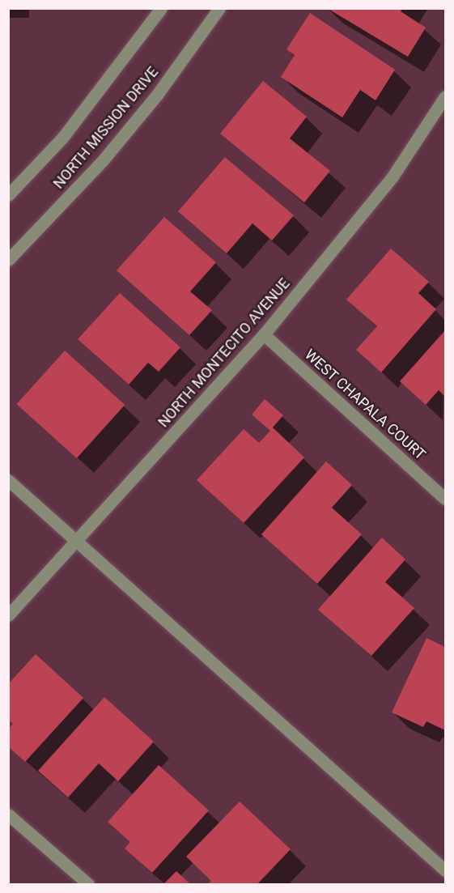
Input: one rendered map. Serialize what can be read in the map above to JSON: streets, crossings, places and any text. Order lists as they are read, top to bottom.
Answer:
{
  "streets": {
    "street": ["NORTH MISSION DRIVE", "NORTH MONTECITO AVENUE", "WEST CHAPALA COURT"]
  },
  "crossings": [
    ["NORTH MONTECITO AVENUE", "WEST CHAPALA COURT"]
  ]
}
